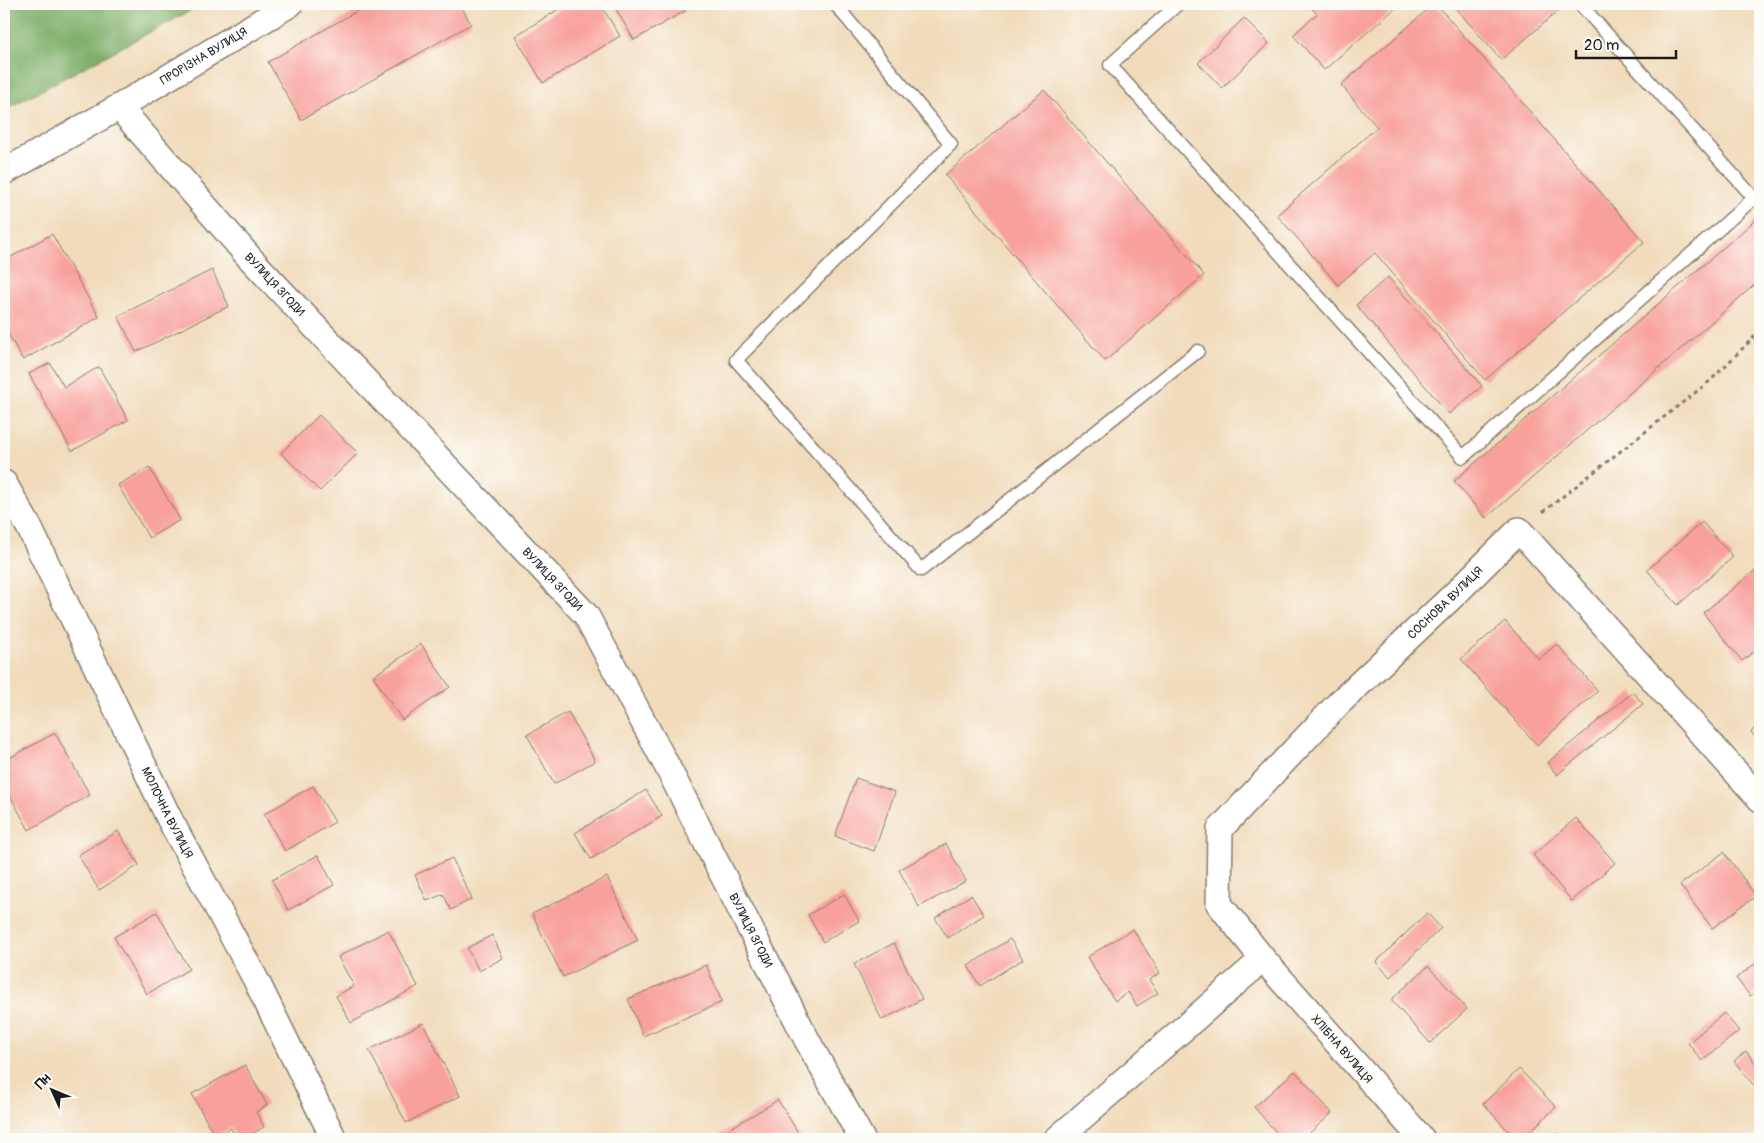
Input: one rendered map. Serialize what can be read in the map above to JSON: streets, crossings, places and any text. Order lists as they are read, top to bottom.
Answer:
{
  "streets": {
    "street": [
      "ПРОРІЗНА ВУЛИЦЯ",
      "ВУЛИЦЯ ЗГОДИ",
      "СОСНОВА ВУЛИЦЯ",
      "МОЛОЧНА ВУЛИЦЯ",
      "ХЛІБНА ВУЛИЦЯ"
    ]
  },
  "crossings": [
    ["ПРОРІЗНА ВУЛИЦЯ", "ВУЛИЦЯ ЗГОДИ"],
    ["СОСНОВА ВУЛИЦЯ", "ХЛІБНА ВУЛИЦЯ"]
  ],
  "scale_bar": "20 m",
  "north": "top left"
}
